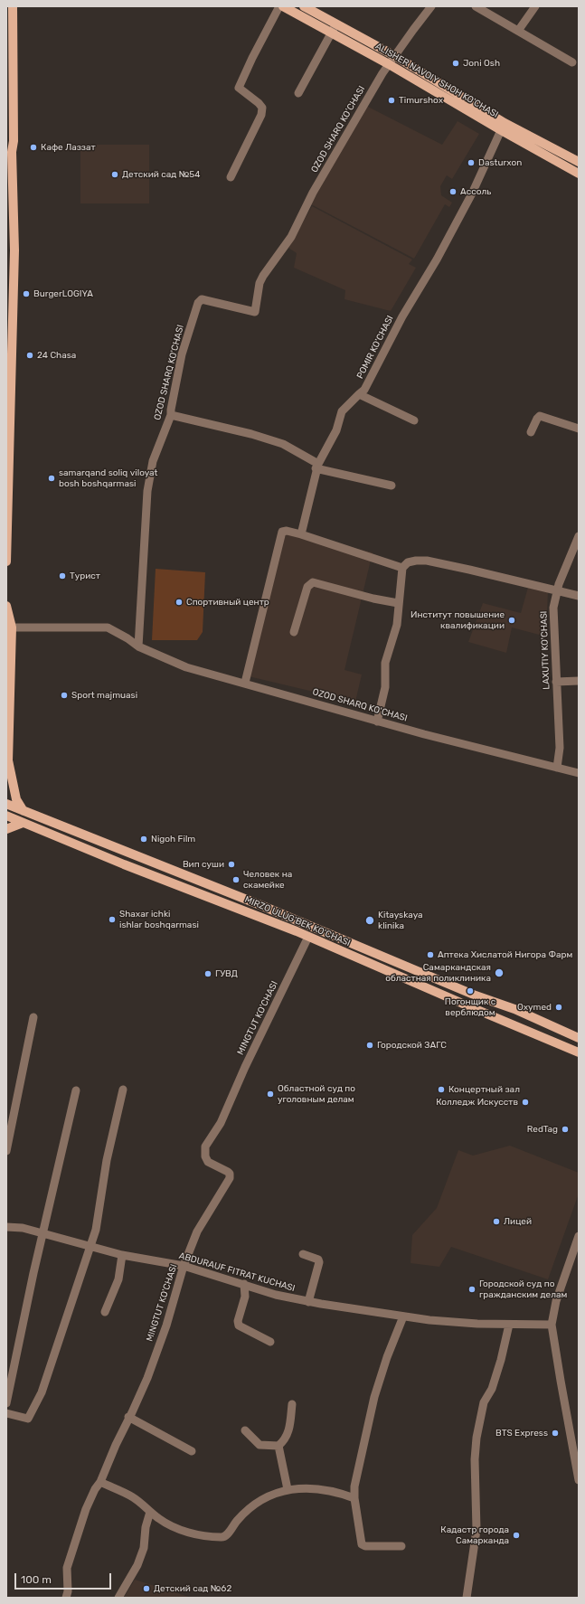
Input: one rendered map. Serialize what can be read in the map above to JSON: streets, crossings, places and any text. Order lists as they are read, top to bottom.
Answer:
{
  "streets": {
    "main road": ["ALISHER NAVOIY SHOH KO'CHASI", "MIRZO ULUG'BEK KO'CHASI"],
    "street": [
      "OZOD SHARQ KO'CHASI",
      "POMIR KO'CHASI",
      "LAXUTIY KO'CHASI",
      "MINGTUT KO'CHASI",
      "ABDURAUF FITRAT KUCHASI"
    ]
  },
  "crossings": [
    ["ALISHER NAVOIY SHOH KO'CHASI", "OZOD SHARQ KO'CHASI"],
    ["ALISHER NAVOIY SHOH KO'CHASI", "POMIR KO'CHASI"],
    ["OZOD SHARQ KO'CHASI", "LAXUTIY KO'CHASI"],
    ["MIRZO ULUG'BEK KO'CHASI", "MINGTUT KO'CHASI"],
    ["MINGTUT KO'CHASI", "ABDURAUF FITRAT KUCHASI"]
  ],
  "places": [
    "Joni Osh",
    "Timurshox",
    "Кафе Лаззат",
    "Dasturxon",
    "Детский сад №54",
    "Ассоль",
    "BurgerLOGIYA",
    "24 Chasa",
    "samarqand soliq viloyat bosh boshqarmasi",
    "Турист",
    "Спортивный центр",
    "Институт повышение квалификации",
    "Sport majmuasi",
    "Nigoh Film",
    "Вип суши",
    "Человек на скамейке",
    "Shaxar ichki ishlar boshqarmasi",
    "Kitayskaya klinika",
    "Аптека Хислатой Нигора Фарм",
    "Самаркандская областная поликлиника",
    "ГУВД",
    "Погонщик с верблюдом",
    "Oxymed",
    "Городской ЗАГС",
    "Концертный зал",
    "Областной суд по уголовным делам",
    "Колледж Искусств",
    "RedTag",
    "Лицей",
    "Городской суд по гражданским делам",
    "BTS Express",
    "Кадастр города Самарканда",
    "Детский сад №62"
  ],
  "scale_bar": "100 m"
}
